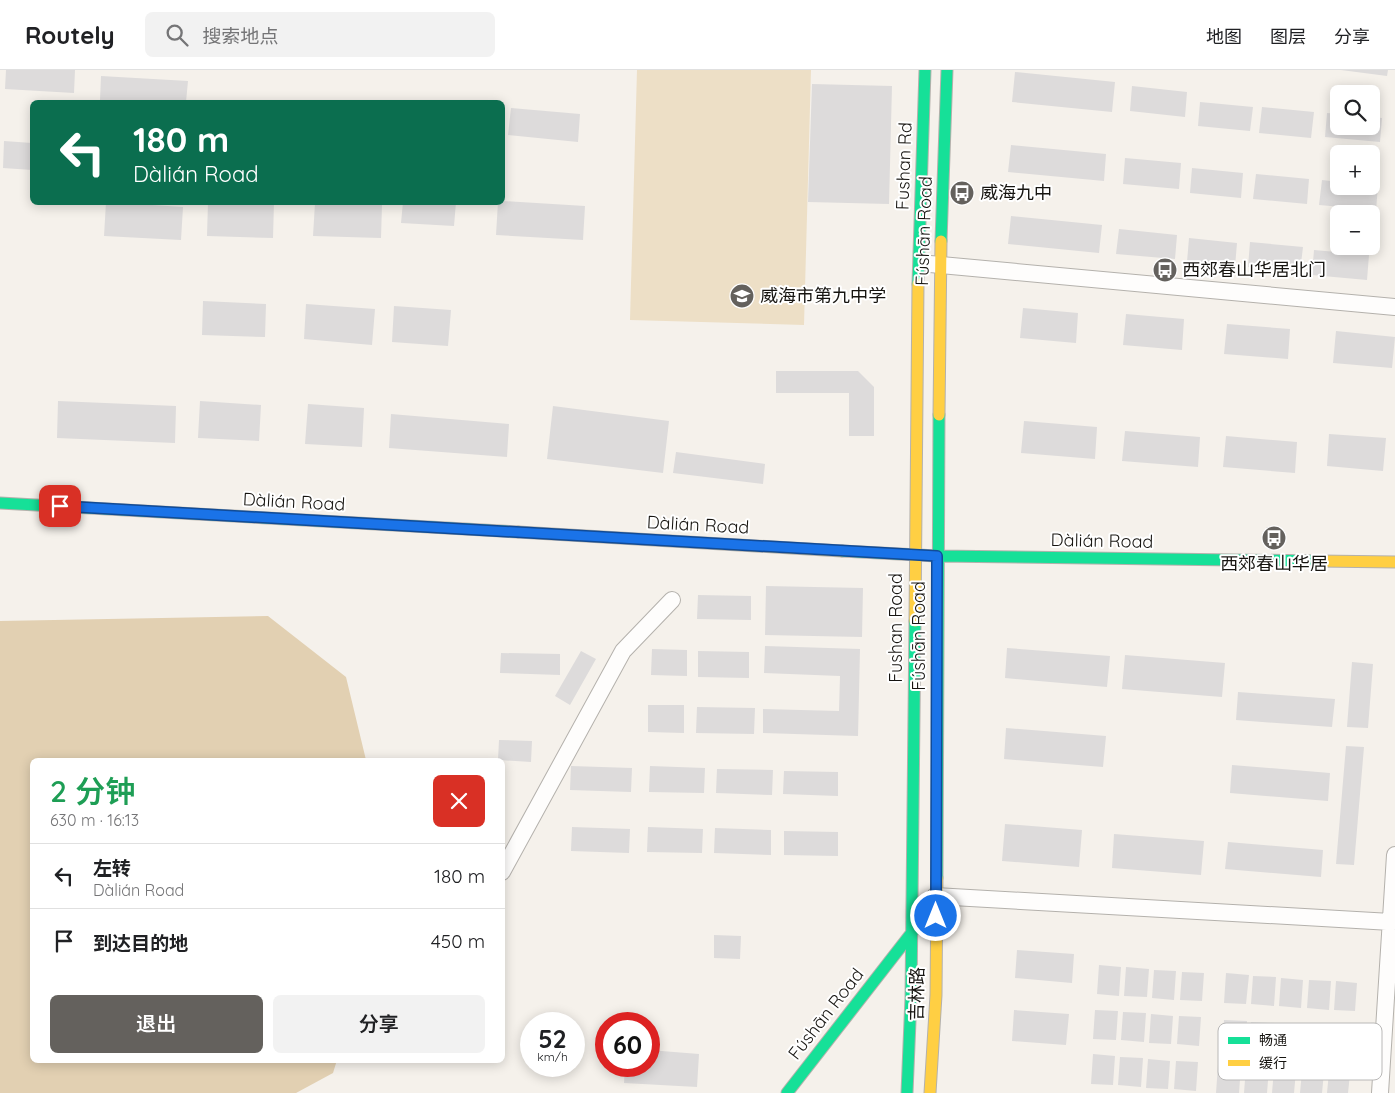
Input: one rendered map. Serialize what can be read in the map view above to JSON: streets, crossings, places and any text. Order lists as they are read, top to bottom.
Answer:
{
  "streets": {
    "main road": [
      "Fushan Rd",
      "Fúshān Road",
      "Dàlián Road",
      "Fushan Road",
      "吉林路"
    ]
  },
  "crossings": [
    ["Fushan Rd", "Fushan Road"],
    ["Fúshān Road", "Dàlián Road"],
    ["Fúshān Road", "Fushan Road"],
    ["Fúshān Road", "吉林路"],
    ["Dàlián Road", "Fushan Road"],
    ["Fushan Road", "吉林路"]
  ],
  "places": {
    "bus stop": ["威海九中", "西郊春山华居北门", "西郊春山华居"],
    "school or university": ["威海市第九中学"]
  },
  "legend": ["畅通", "缓行"],
  "page": {
    "header": "Routely",
    "search": "搜索地点",
    "nav": ["地图", "图层", "分享"],
    "map_buttons": ["+", "−"],
    "turn": ["180 m", "Dàlián Road"],
    "heading": ["2 分钟", "630 m · 16:13"],
    "list": [
      {
        "name": "左转",
        "note": "Dàlián Road",
        "value": "180 m"
      },
      {
        "name": "到达目的地",
        "value": "450 m"
      }
    ],
    "buttons": ["退出", "分享"],
    "speed": "52 km/h",
    "limit": "60"
  }
}
